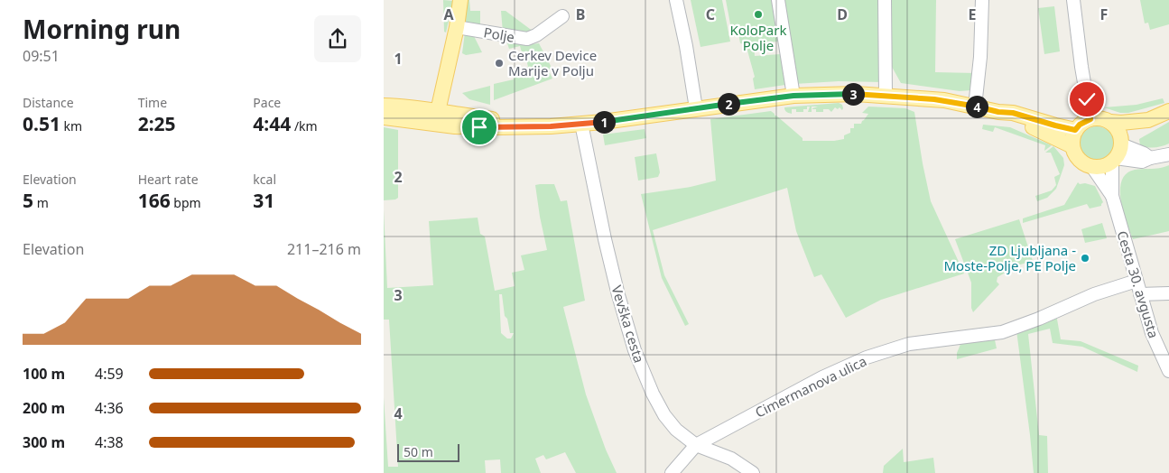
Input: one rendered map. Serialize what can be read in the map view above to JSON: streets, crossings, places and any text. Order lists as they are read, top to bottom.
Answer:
{
  "streets": {
    "street": [
      "Polje",
      "Cesta 30. avgusta",
      "Vevška cesta",
      "Cimermanova ulica"
    ]
  },
  "crossings": [
    ["Cesta 30. avgusta", "Cimermanova ulica"],
    ["Vevška cesta", "Cimermanova ulica"]
  ],
  "places": ["KoloPark Polje", "Cerkev Device Marije v Polju", "ZD Ljubljana - Moste-Polje, PE Polje"],
  "scale_bar": "50 m",
  "page": {
    "heading": ["Morning run", "09:51"],
    "stats": [
      ["Distance", "0.51 km"],
      ["Time", "2:25"],
      ["Pace", "4:44 /km"],
      ["Elevation", "5 m"],
      ["Heart rate", "166 bpm"],
      ["kcal", "31"]
    ],
    "pins": [
      "3",
      "2",
      "4",
      "1"
    ],
    "chart": ["Elevation", "211–216 m"],
    "list": [
      {
        "name": "100 m",
        "note": "4:59"
      },
      {
        "name": "200 m",
        "note": "4:36"
      },
      {
        "name": "300 m",
        "note": "4:38"
      }
    ],
    "scale": "50 m"
  },
  "grid": {
    "columns": [
      "A",
      "B",
      "C",
      "D",
      "E",
      "F"
    ],
    "rows": [
      "1",
      "2",
      "3",
      "4"
    ]
  }
}
